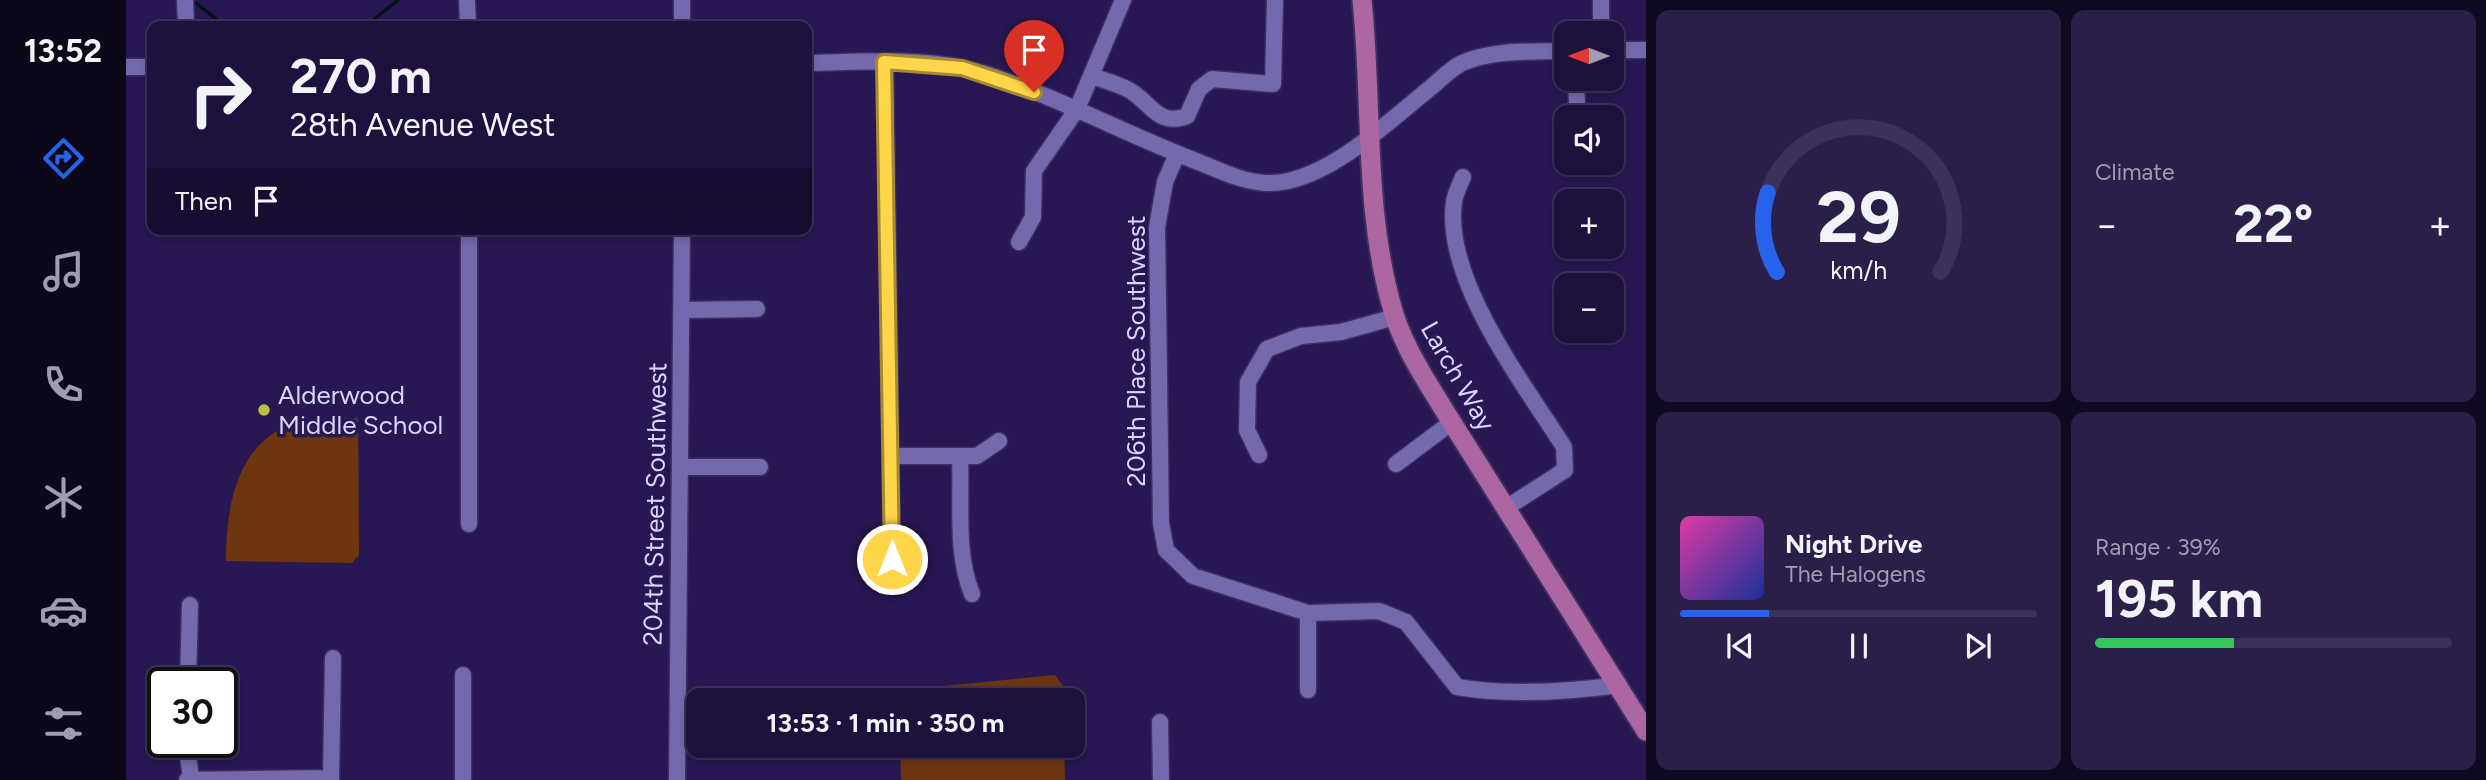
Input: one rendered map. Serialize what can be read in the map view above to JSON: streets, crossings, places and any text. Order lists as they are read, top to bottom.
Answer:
{
  "streets": {
    "main road": ["Larch Way"],
    "street": ["206th Place Southwest", "204th Street Southwest"]
  },
  "places": ["Alderwood Middle School"],
  "north": "left",
  "page": {
    "tabs": "13:52",
    "tile": [
      "Climate",
      ["Range · 39%", "195 km"]
    ],
    "map_buttons": ["+", "−"],
    "turn": ["270 m", "28th Avenue West"],
    "then": "Then",
    "heat": ["−", "22°", "+"],
    "song": ["Night Drive", "The Halogens"],
    "limit": "30",
    "trip": "13:53 · 1 min · 350 m",
    "gauge": ["29", "km/h"]
  }
}
